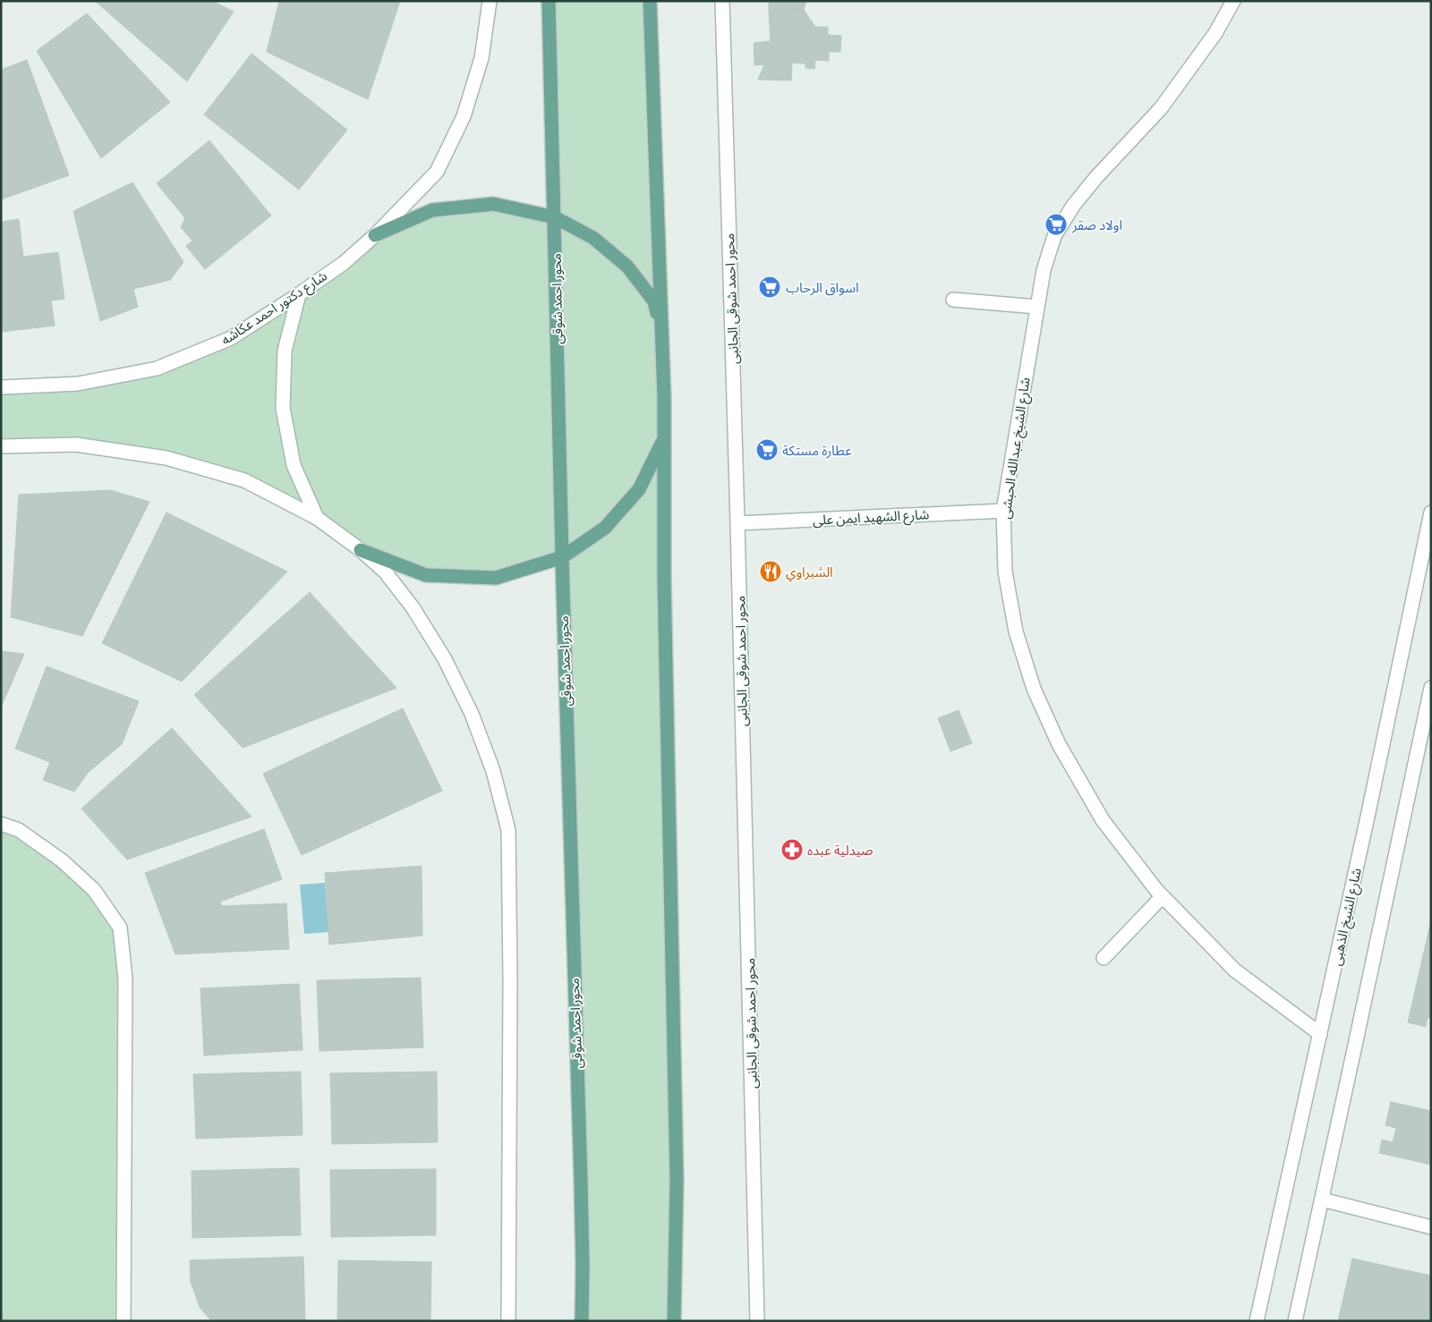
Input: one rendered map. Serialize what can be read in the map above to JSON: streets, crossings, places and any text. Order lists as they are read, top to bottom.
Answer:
{
  "streets": {
    "main road": ["محور احمد شوقى"],
    "street": [
      "محور احمد شوقى الجانبى",
      "شارع دكتور احمد عكاشه",
      "شارع الشيخ عبدالله الحبشى",
      "شارع الشهيد ايمن على",
      "شارع الشيخ الذهبى"
    ]
  },
  "crossings": [
    ["محور احمد شوقى الجانبى", "شارع الشهيد ايمن على"],
    ["شارع الشيخ عبدالله الحبشى", "شارع الشهيد ايمن على"],
    ["شارع الشيخ عبدالله الحبشى", "شارع الشيخ الذهبى"]
  ],
  "places": {
    "supermarket": ["اولاد صقر", "اسواق الرحاب", "عطارة مستكة"],
    "restaurant": ["الشبراوي"],
    "pharmacy": ["صيدلية عبده"]
  }
}
